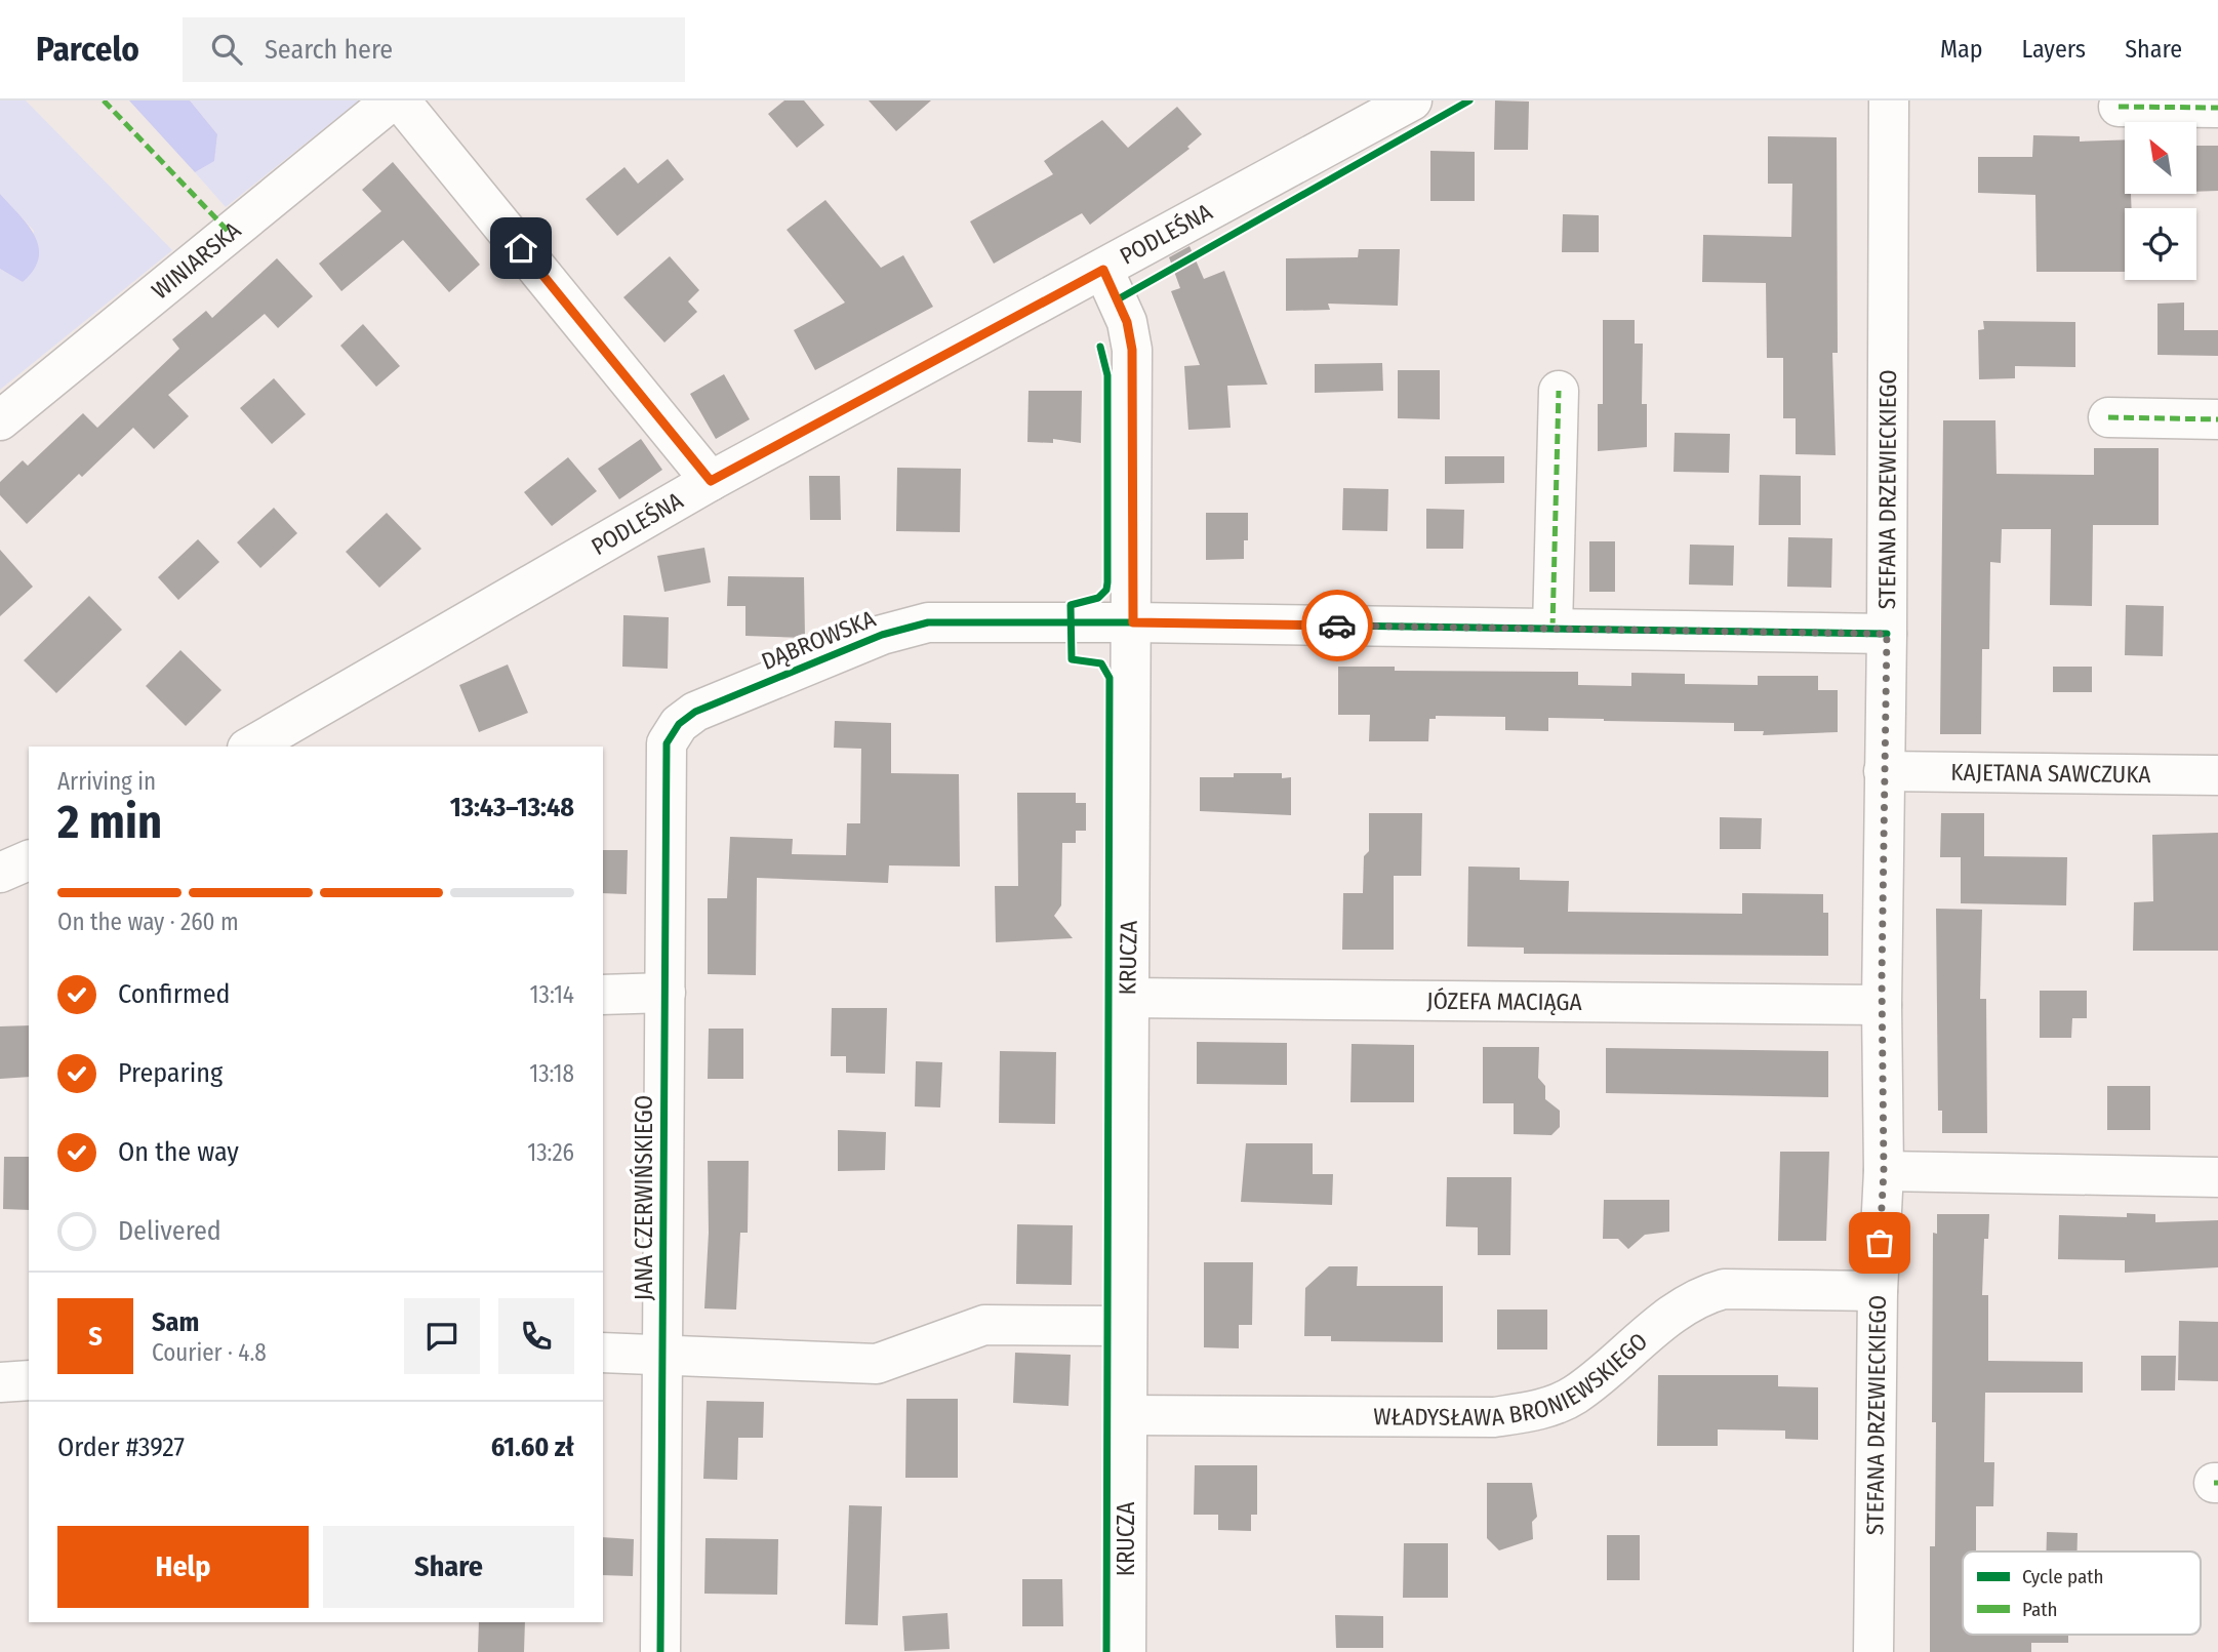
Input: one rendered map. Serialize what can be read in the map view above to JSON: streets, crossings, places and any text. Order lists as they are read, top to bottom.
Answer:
{
  "streets": {
    "street": [
      "PODLEŚNA",
      "WINIARSKA",
      "STEFANA DRZEWIECKIEGO",
      "DĄBROWSKA",
      "KAJETANA SAWCZUKA",
      "KRUCZA",
      "JÓZEFA MACIĄGA",
      "JANA CZERWIŃSKIEGO",
      "WŁADYSŁAWA BRONIEWSKIEGO"
    ]
  },
  "crossings": [
    ["PODLEŚNA", "KRUCZA"],
    ["STEFANA DRZEWIECKIEGO", "DĄBROWSKA"],
    ["STEFANA DRZEWIECKIEGO", "KAJETANA SAWCZUKA"],
    ["STEFANA DRZEWIECKIEGO", "JÓZEFA MACIĄGA"],
    ["STEFANA DRZEWIECKIEGO", "WŁADYSŁAWA BRONIEWSKIEGO"],
    ["DĄBROWSKA", "KRUCZA"],
    ["DĄBROWSKA", "JANA CZERWIŃSKIEGO"],
    ["KRUCZA", "JÓZEFA MACIĄGA"],
    ["KRUCZA", "WŁADYSŁAWA BRONIEWSKIEGO"]
  ],
  "legend": ["Cycle path", "Path"],
  "north": "top left",
  "page": {
    "header": "Parcelo",
    "search": "Search here",
    "nav": ["Map", "Layers", "Share"],
    "heading": ["2 min", "Arriving in", "13:43–13:48"],
    "panel": [
      "Sam",
      "Courier · 4.8",
      "Order #3927",
      "61.60 zł"
    ],
    "bar": "On the way · 260 m",
    "list": [
      ["Confirmed", "13:14"],
      ["Preparing", "13:18"],
      ["On the way", "13:26"],
      "Delivered"
    ],
    "round": "S",
    "buttons": ["Help", "Share"]
  }
}
